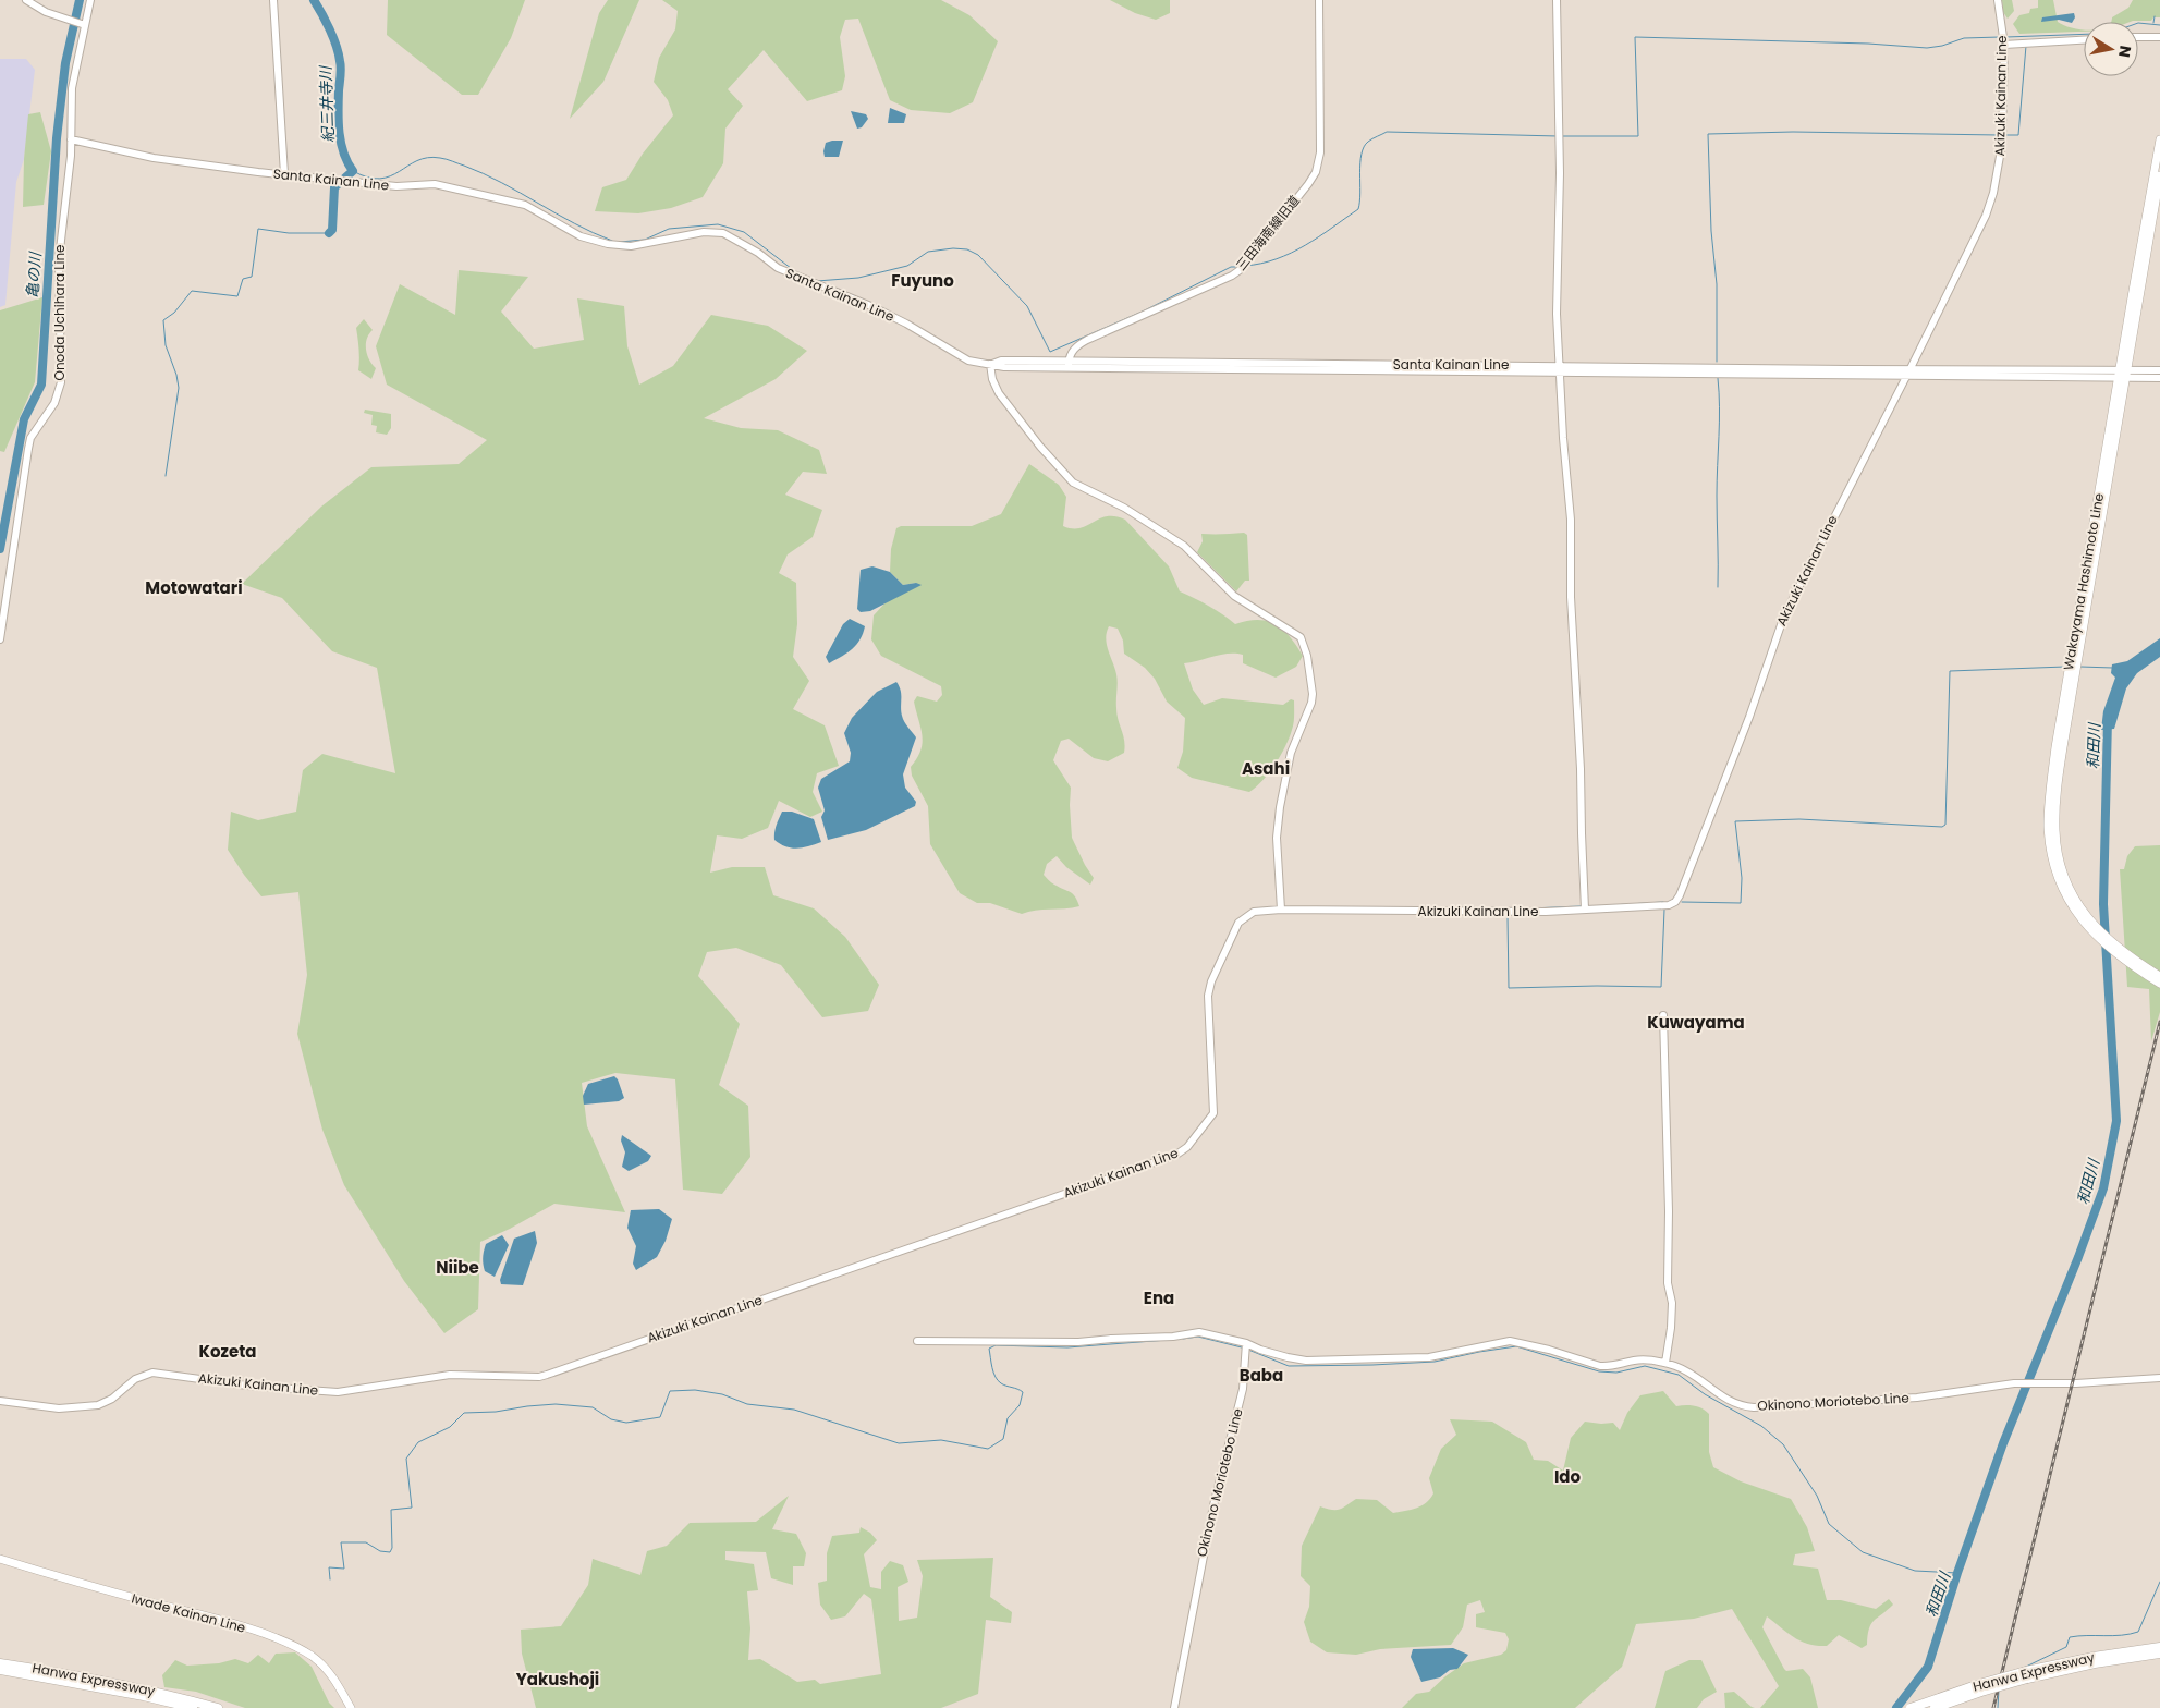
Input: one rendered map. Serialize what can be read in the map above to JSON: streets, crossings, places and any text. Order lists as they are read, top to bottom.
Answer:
{
  "streets": {
    "highway": ["Hanwa Expressway"],
    "main road": [
      "Akizuki Kainan Line",
      "Santa Kainan Line",
      "三田海南線旧道",
      "Onoda Uchihara Line",
      "Wakayama Hashimoto Line",
      "Okinono Moriotebo Line",
      "Iwade Kainan Line"
    ]
  },
  "crossings": [
    ["Akizuki Kainan Line", "Santa Kainan Line"],
    ["Santa Kainan Line", "三田海南線旧道"],
    ["Santa Kainan Line", "Onoda Uchihara Line"]
  ],
  "districts": [
    "Fuyuno",
    "Motowatari",
    "Asahi",
    "Kuwayama",
    "Niibe",
    "Ena",
    "Kozeta",
    "Baba",
    "Ido",
    "Yakushoji"
  ],
  "water": ["紀三井寺川", "亀の川", "和田川"],
  "north": "right"
}
